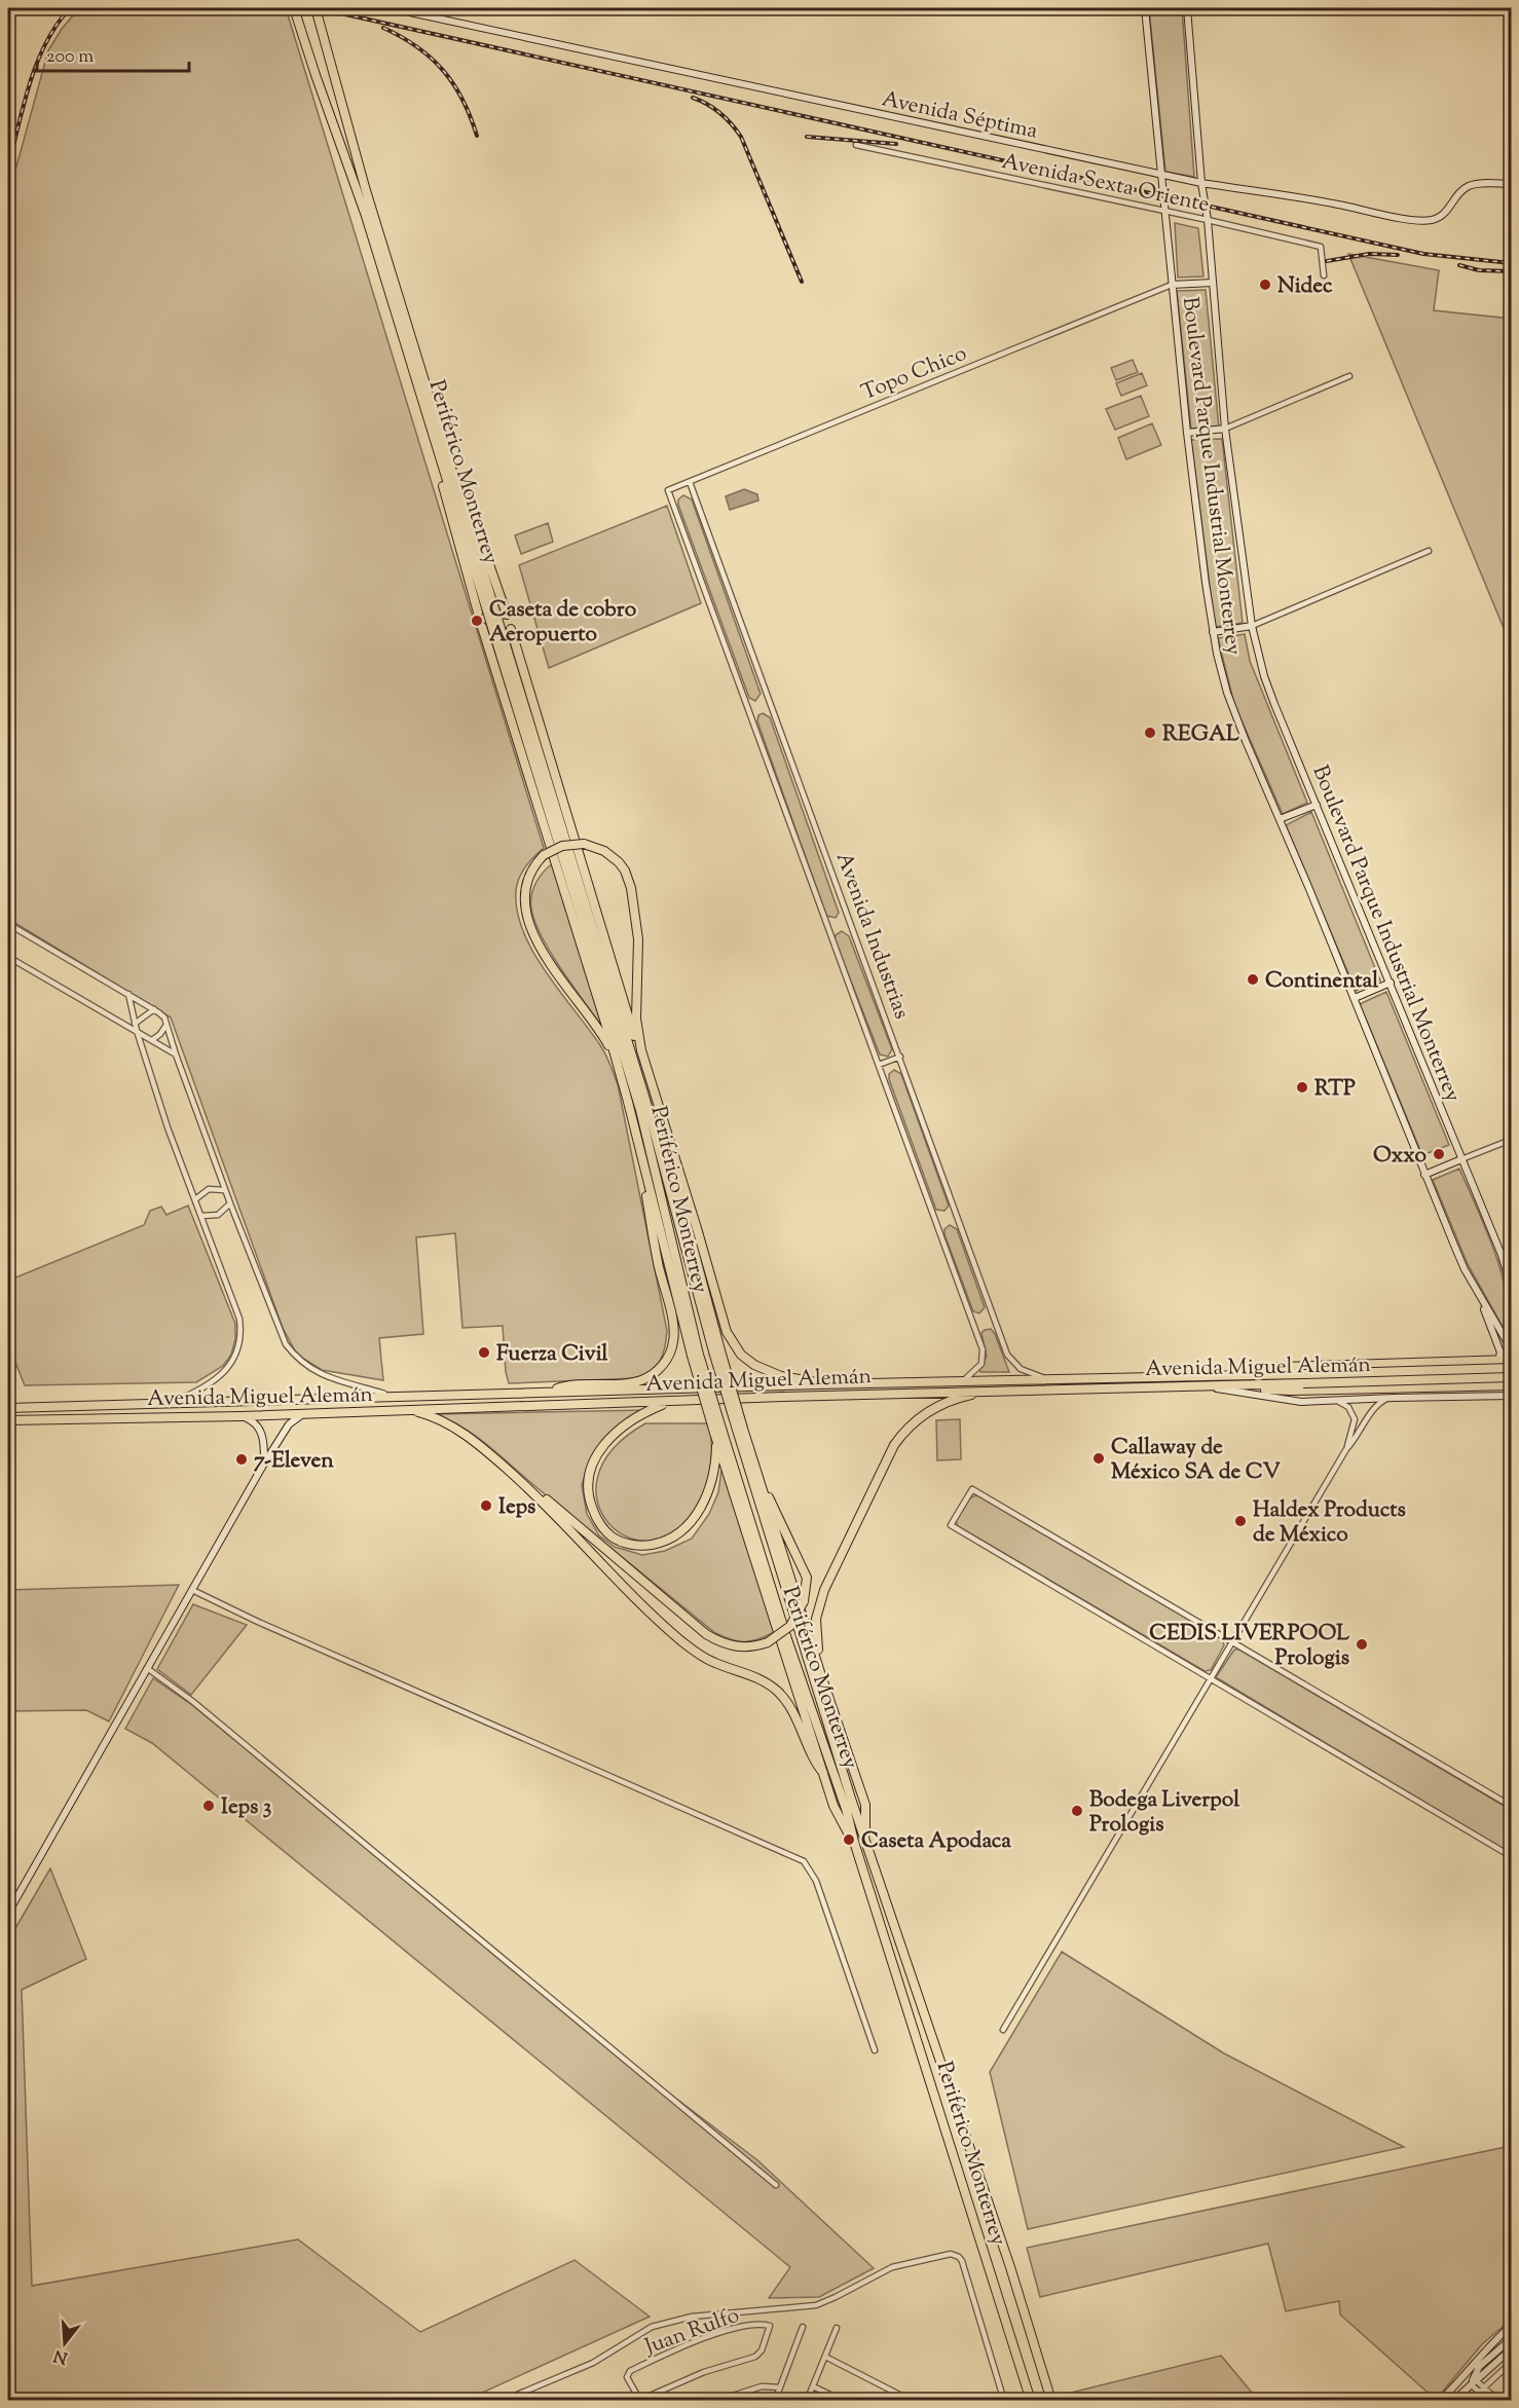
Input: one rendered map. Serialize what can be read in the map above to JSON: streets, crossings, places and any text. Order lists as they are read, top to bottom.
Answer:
{
  "streets": {
    "highway": ["Periférico Monterrey", "Avenida Miguel Alemán"],
    "street": [
      "Avenida Séptima",
      "Avenida Sexta Oriente",
      "Topo Chico",
      "Boulevard Parque Industrial Monterrey",
      "Avenida Industrias",
      "Juan Rulfo"
    ]
  },
  "crossings": [
    ["Avenida Séptima", "Boulevard Parque Industrial Monterrey"],
    ["Avenida Sexta Oriente", "Boulevard Parque Industrial Monterrey"],
    ["Topo Chico", "Boulevard Parque Industrial Monterrey"],
    ["Topo Chico", "Avenida Industrias"],
    ["Avenida Industrias", "Avenida Miguel Alemán"]
  ],
  "places": [
    "Nidec",
    "Caseta de cobro Aeropuerto",
    "REGAL",
    "Continental",
    "RTP",
    "Oxxo",
    "Fuerza Civil",
    "Callaway de México SA de CV",
    "7-Eleven",
    "Ieps",
    "Haldex Products de México",
    "CEDIS LIVERPOOL Prologis",
    "Ieps 3",
    "Bodega Liverpol Prologis",
    "Caseta Apodaca"
  ],
  "scale_bar": "200 m",
  "north": "bottom"
}
